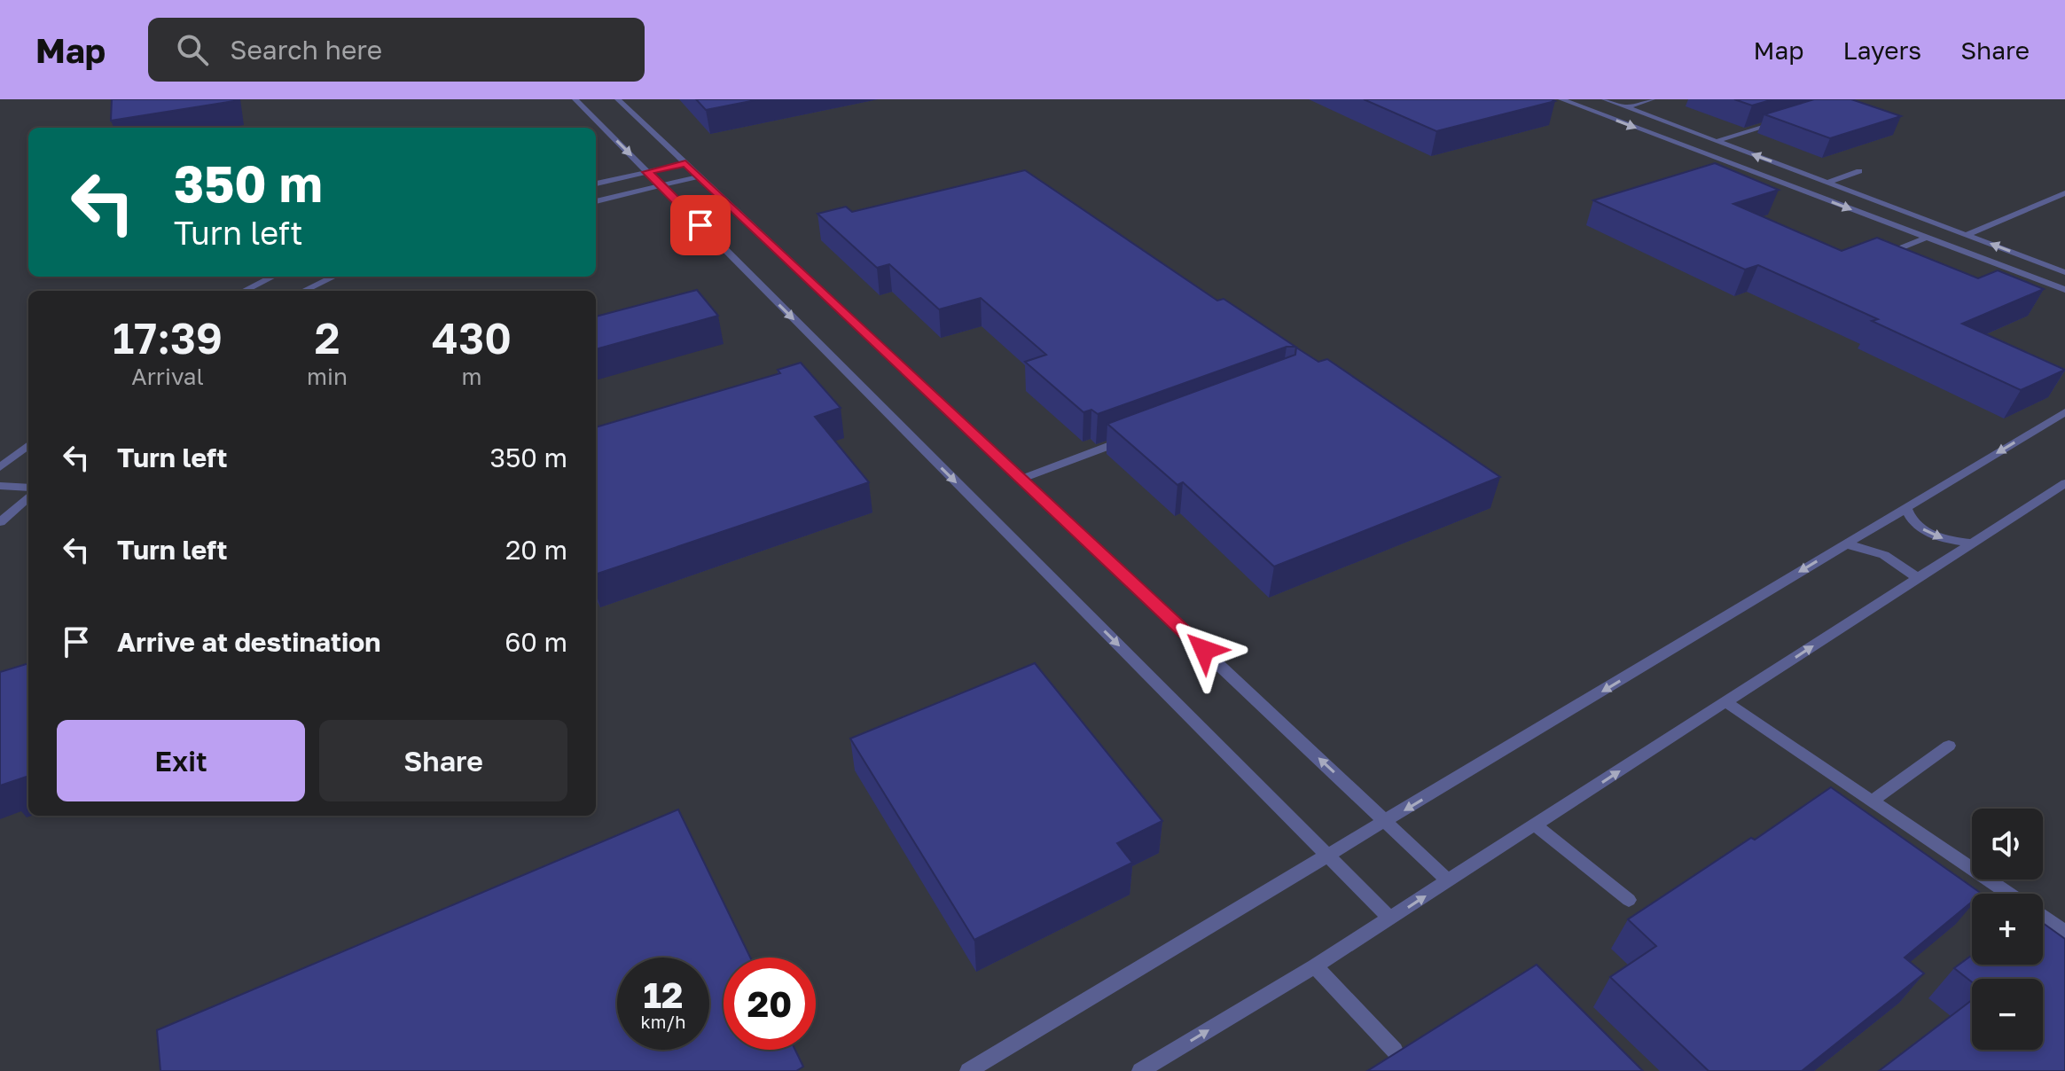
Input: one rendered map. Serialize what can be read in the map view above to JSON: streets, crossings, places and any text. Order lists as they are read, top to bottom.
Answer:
{
  "page": {
    "header": "Map",
    "search": "Search here",
    "nav": ["Map", "Layers", "Share"],
    "turn": ["350 m", "Turn left"],
    "eta": [
      "17:39",
      "Arrival",
      "2",
      "min",
      "430",
      "m"
    ],
    "list": [
      {
        "name": "Turn left",
        "value": "350 m"
      },
      {
        "name": "Turn left",
        "value": "20 m"
      },
      {
        "name": "Arrive at destination",
        "value": "60 m"
      }
    ],
    "buttons": ["Exit", "Share"],
    "map_buttons": ["+", "−"],
    "speed": "12 km/h",
    "limit": "20"
  }
}
